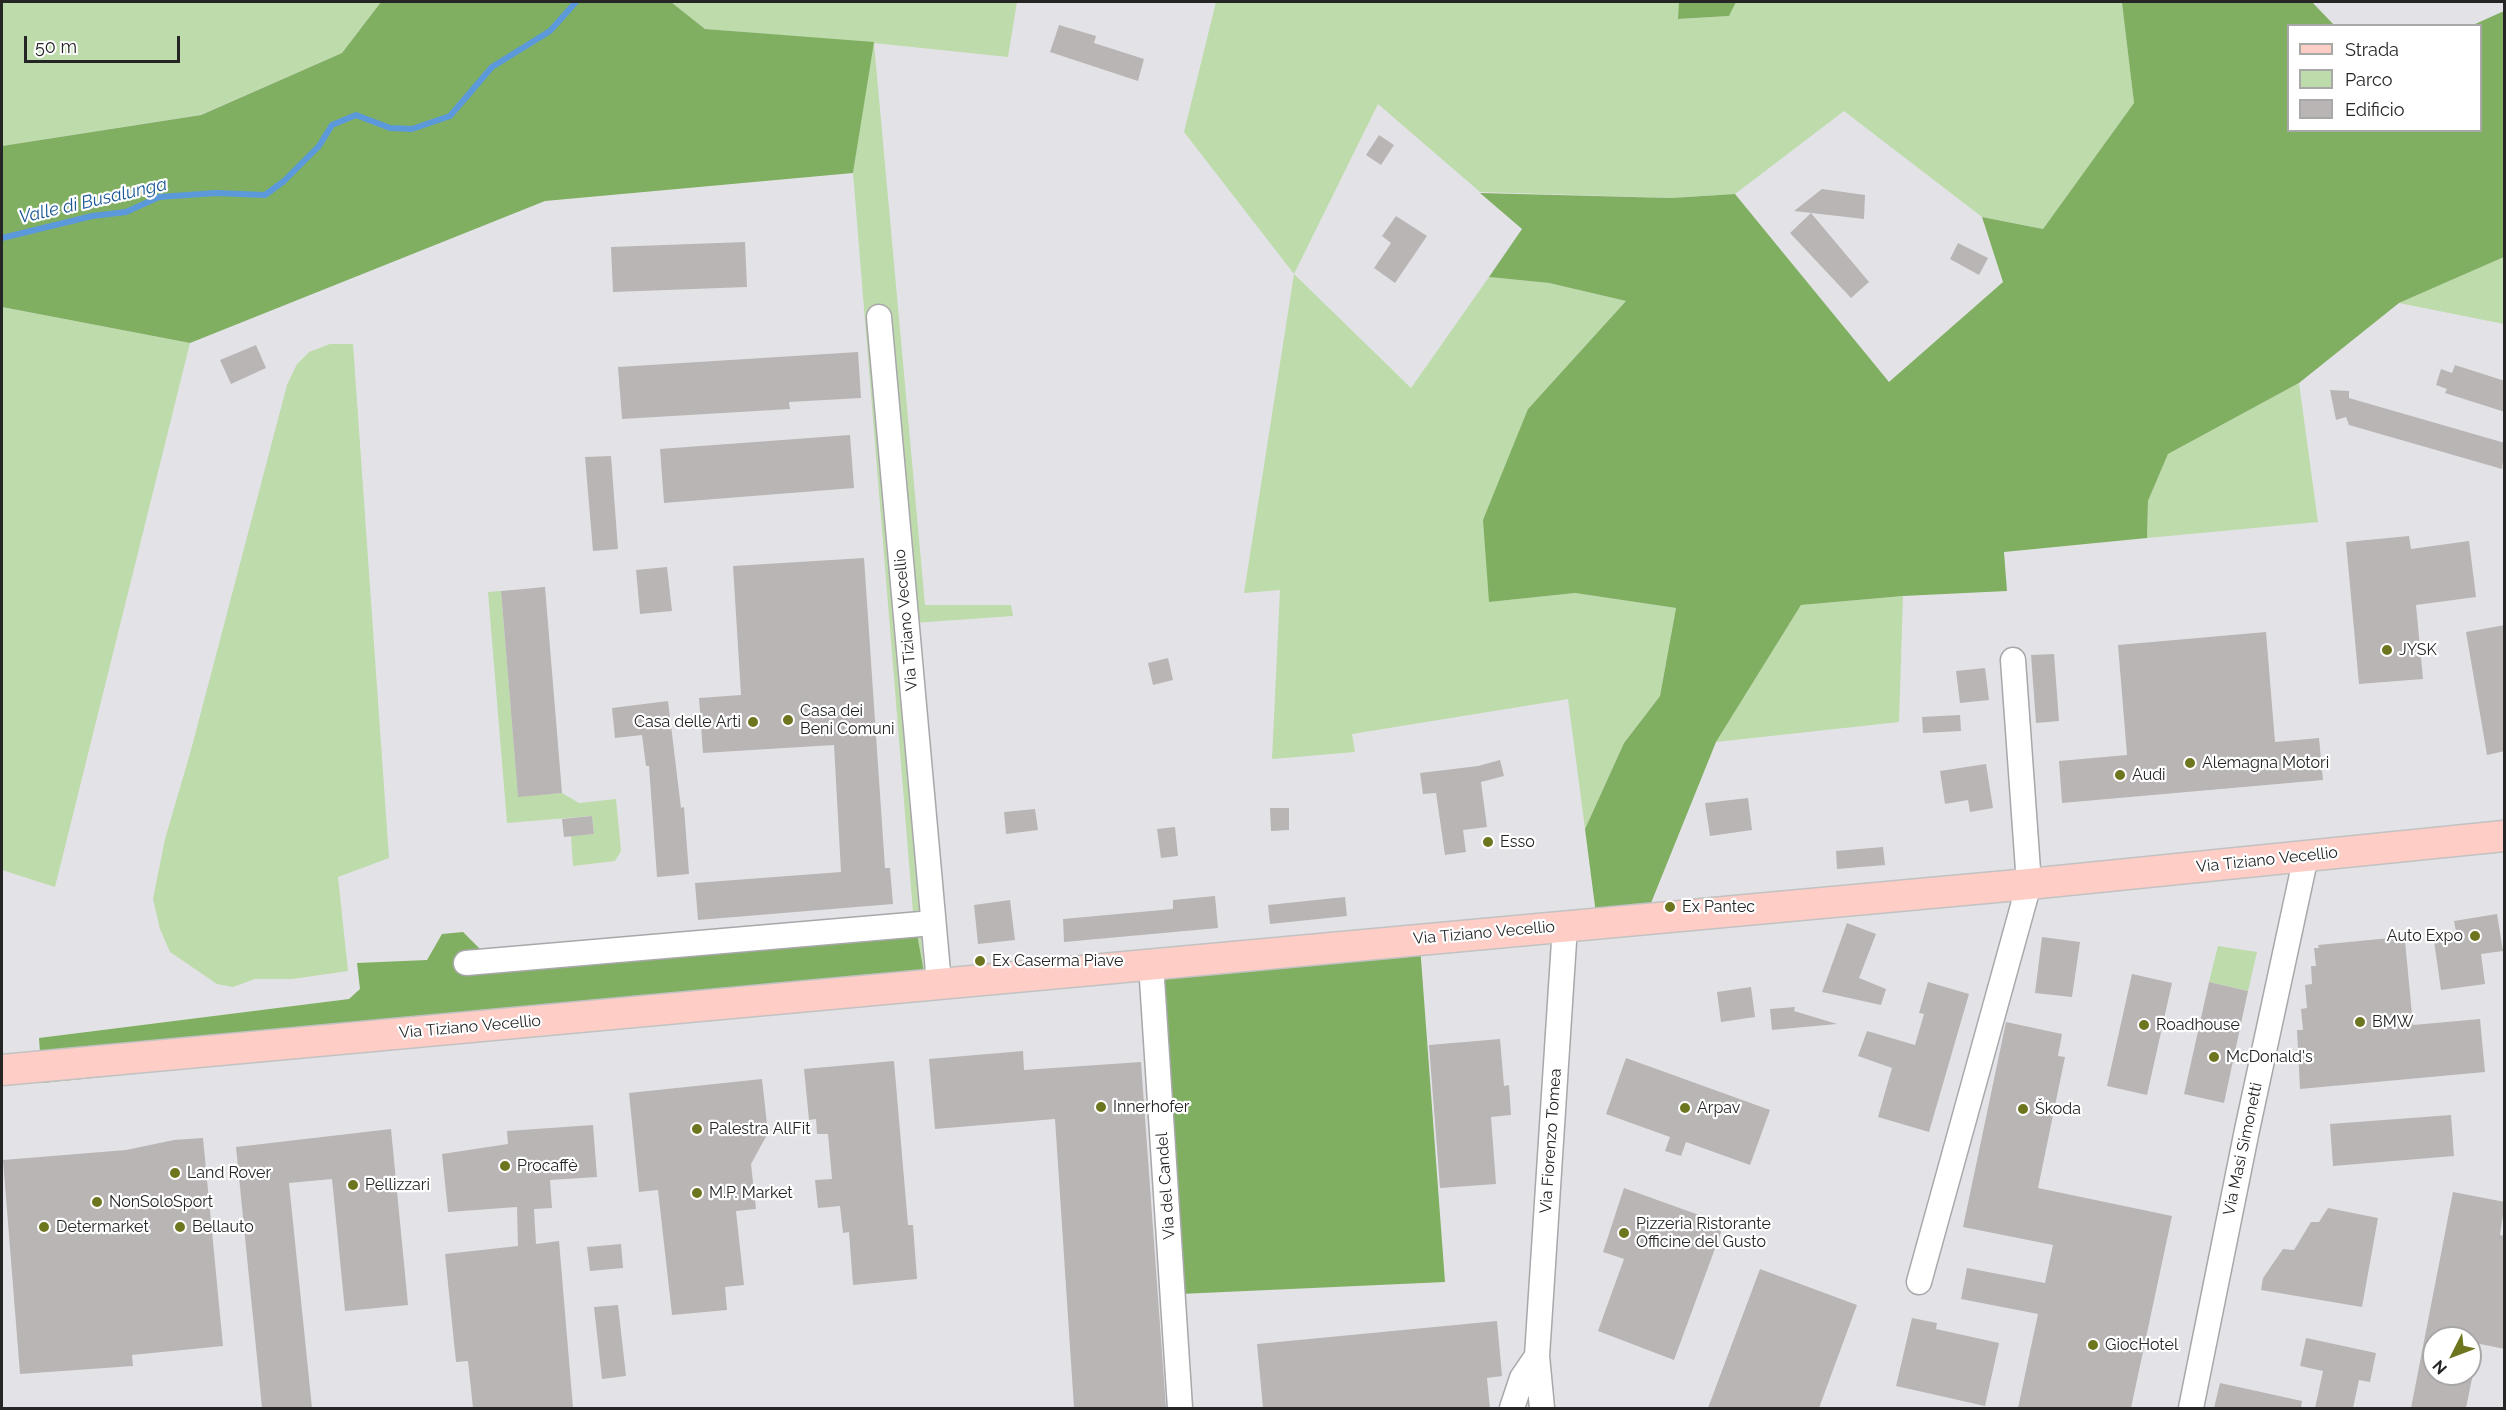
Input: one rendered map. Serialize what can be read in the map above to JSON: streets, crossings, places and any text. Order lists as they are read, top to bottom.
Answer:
{
  "streets": {
    "main road": ["Via Tiziano Vecellio"],
    "street": ["Via Fiorenzo Tomea", "Via Masi Simonetti", "Via del Candel"]
  },
  "crossings": [
    ["Via Tiziano Vecellio", "Via Fiorenzo Tomea"],
    ["Via Tiziano Vecellio", "Via Masi Simonetti"],
    ["Via Tiziano Vecellio", "Via del Candel"]
  ],
  "water": ["Valle di Busalunga"],
  "places": [
    "JYSK",
    "Casa dei Beni Comuni",
    "Casa delle Arti",
    "Alemagna Motori",
    "Audi",
    "Esso",
    "Ex Pantec",
    "Auto Expo",
    "Ex Caserma Piave",
    "BMW",
    "Roadhouse",
    "McDonald's",
    "Innerhofer",
    "Arpav",
    "Škoda",
    "Palestra AllFit",
    "Procaffè",
    "Land Rover",
    "Pellizzari",
    "M.P. Market",
    "NonSoloSport",
    "Determarket",
    "Bellauto",
    "Pizzeria Ristorante Officine del Gusto",
    "GiocHotel"
  ],
  "legend": ["Strada", "Parco", "Edificio"],
  "scale_bar": "50 m",
  "north": "bottom left"
}
